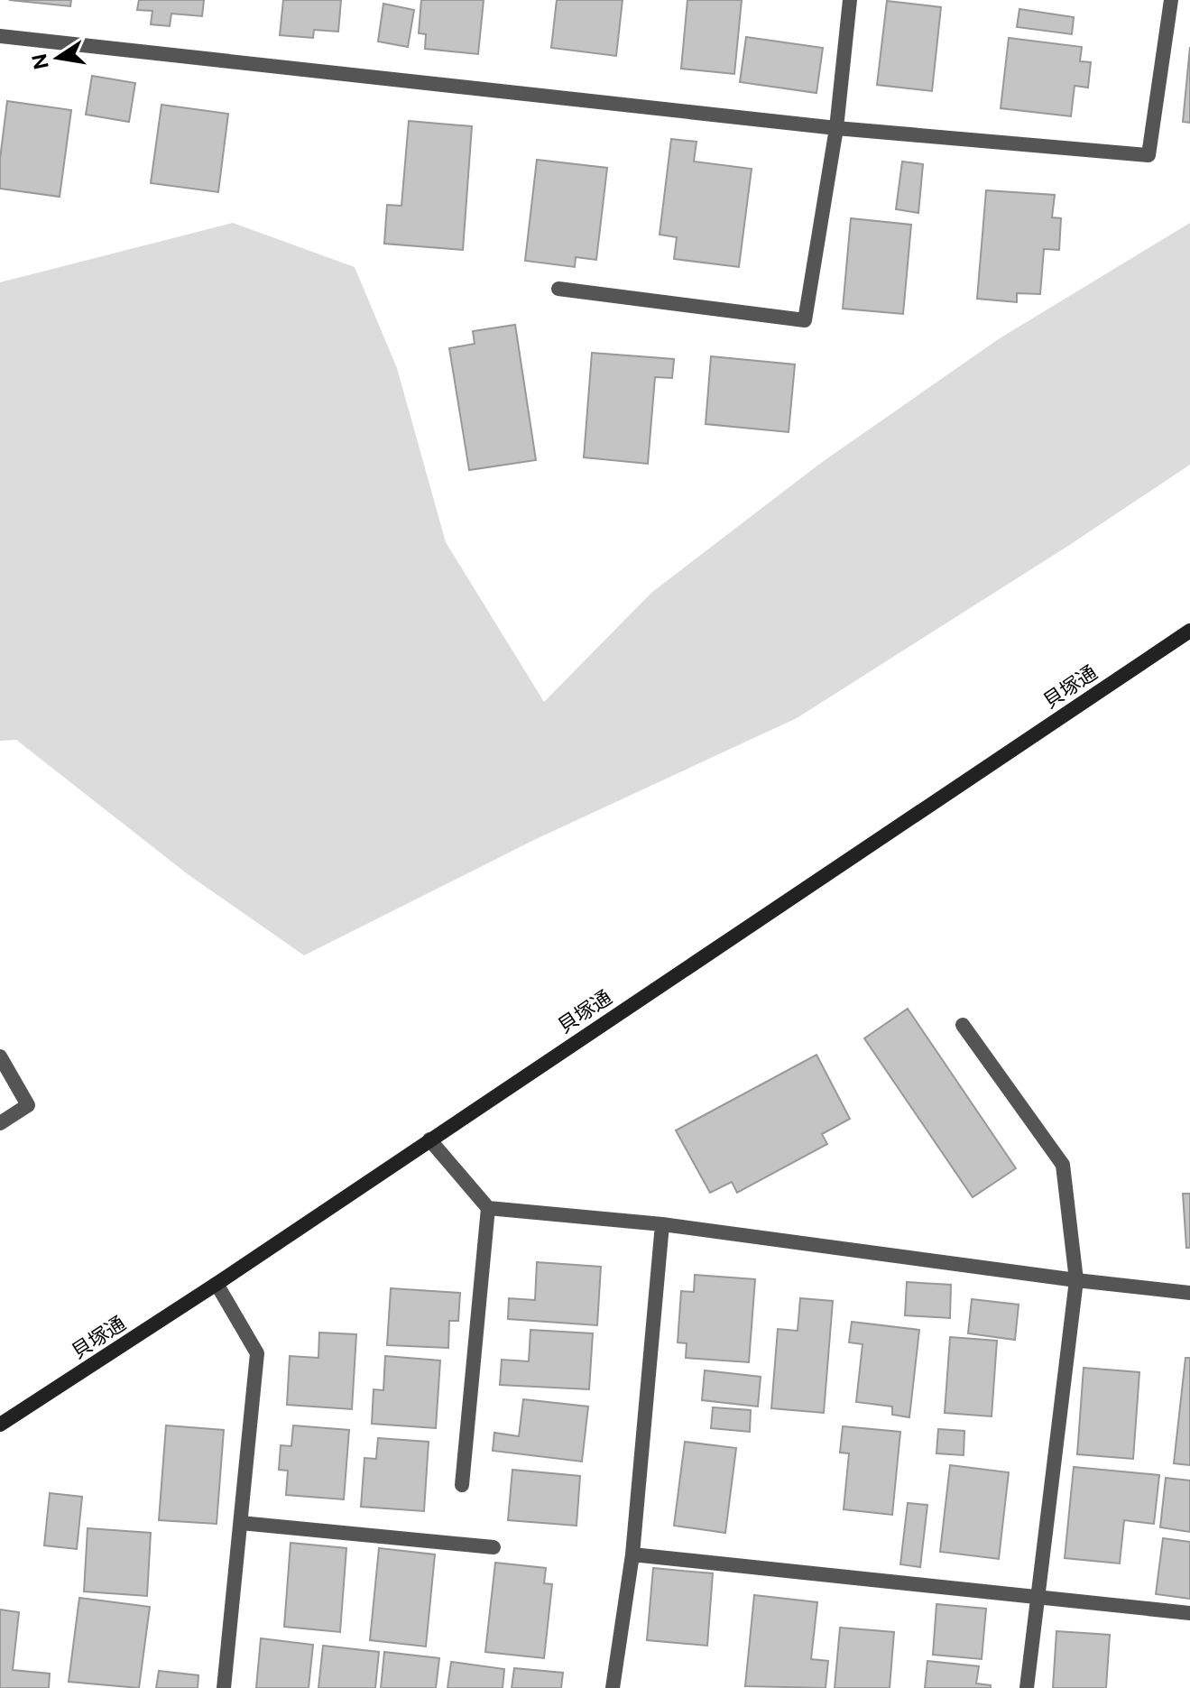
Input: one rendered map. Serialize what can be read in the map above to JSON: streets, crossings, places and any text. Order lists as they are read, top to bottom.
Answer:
{
  "streets": {
    "street": ["貝塚通"]
  },
  "north": "left"
}
